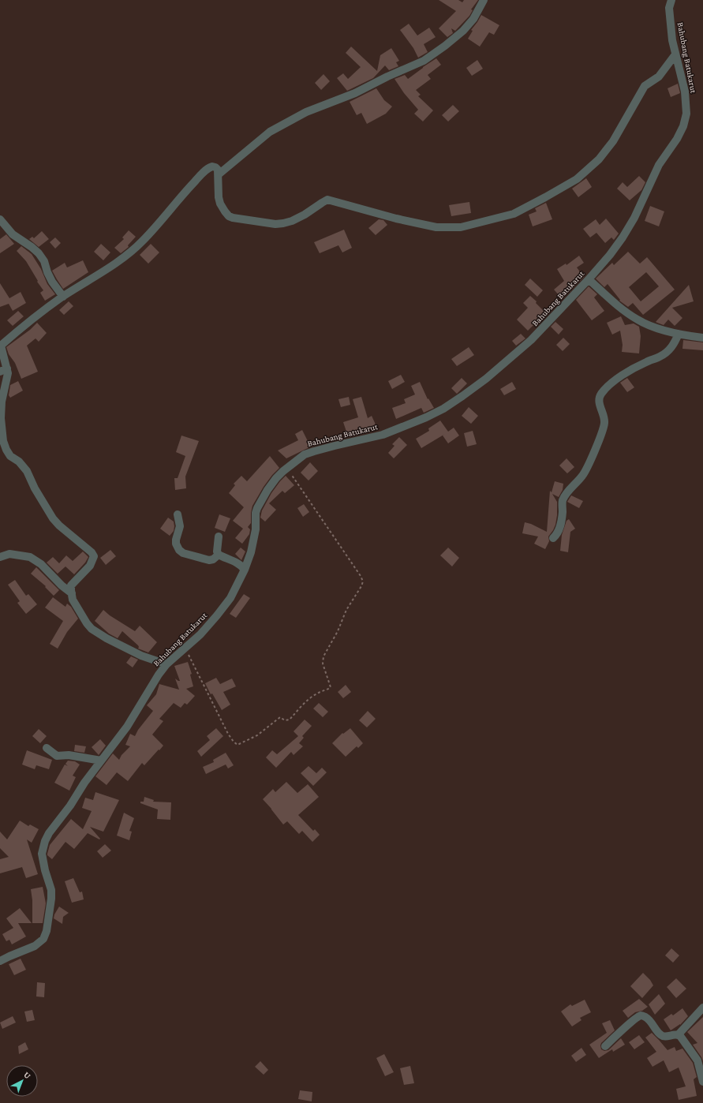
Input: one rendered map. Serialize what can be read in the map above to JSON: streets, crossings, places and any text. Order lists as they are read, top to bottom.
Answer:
{
  "streets": {
    "street": ["Bahubang Batukarut"]
  },
  "north": "top right"
}
